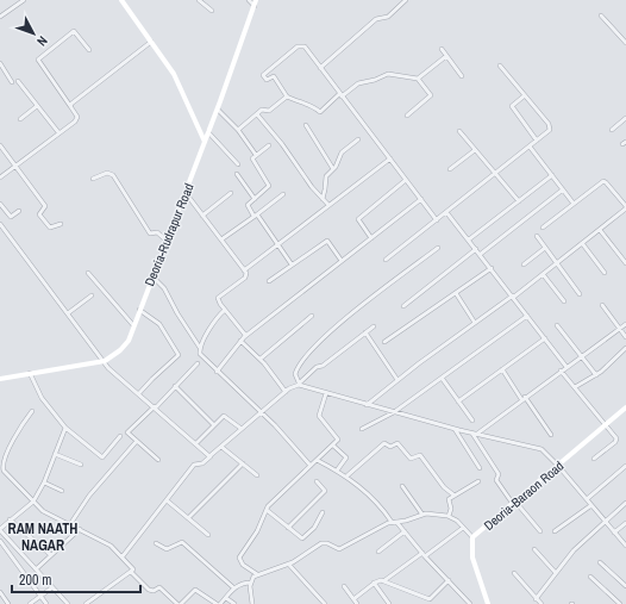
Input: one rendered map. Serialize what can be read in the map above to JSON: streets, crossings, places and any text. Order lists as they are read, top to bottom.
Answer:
{
  "streets": {
    "main road": ["Deoria-Rudrapur Road", "Deoria-Baraon Road"]
  },
  "districts": ["RAM NAATH NAGAR"],
  "scale_bar": "200 m",
  "north": "bottom right"
}
